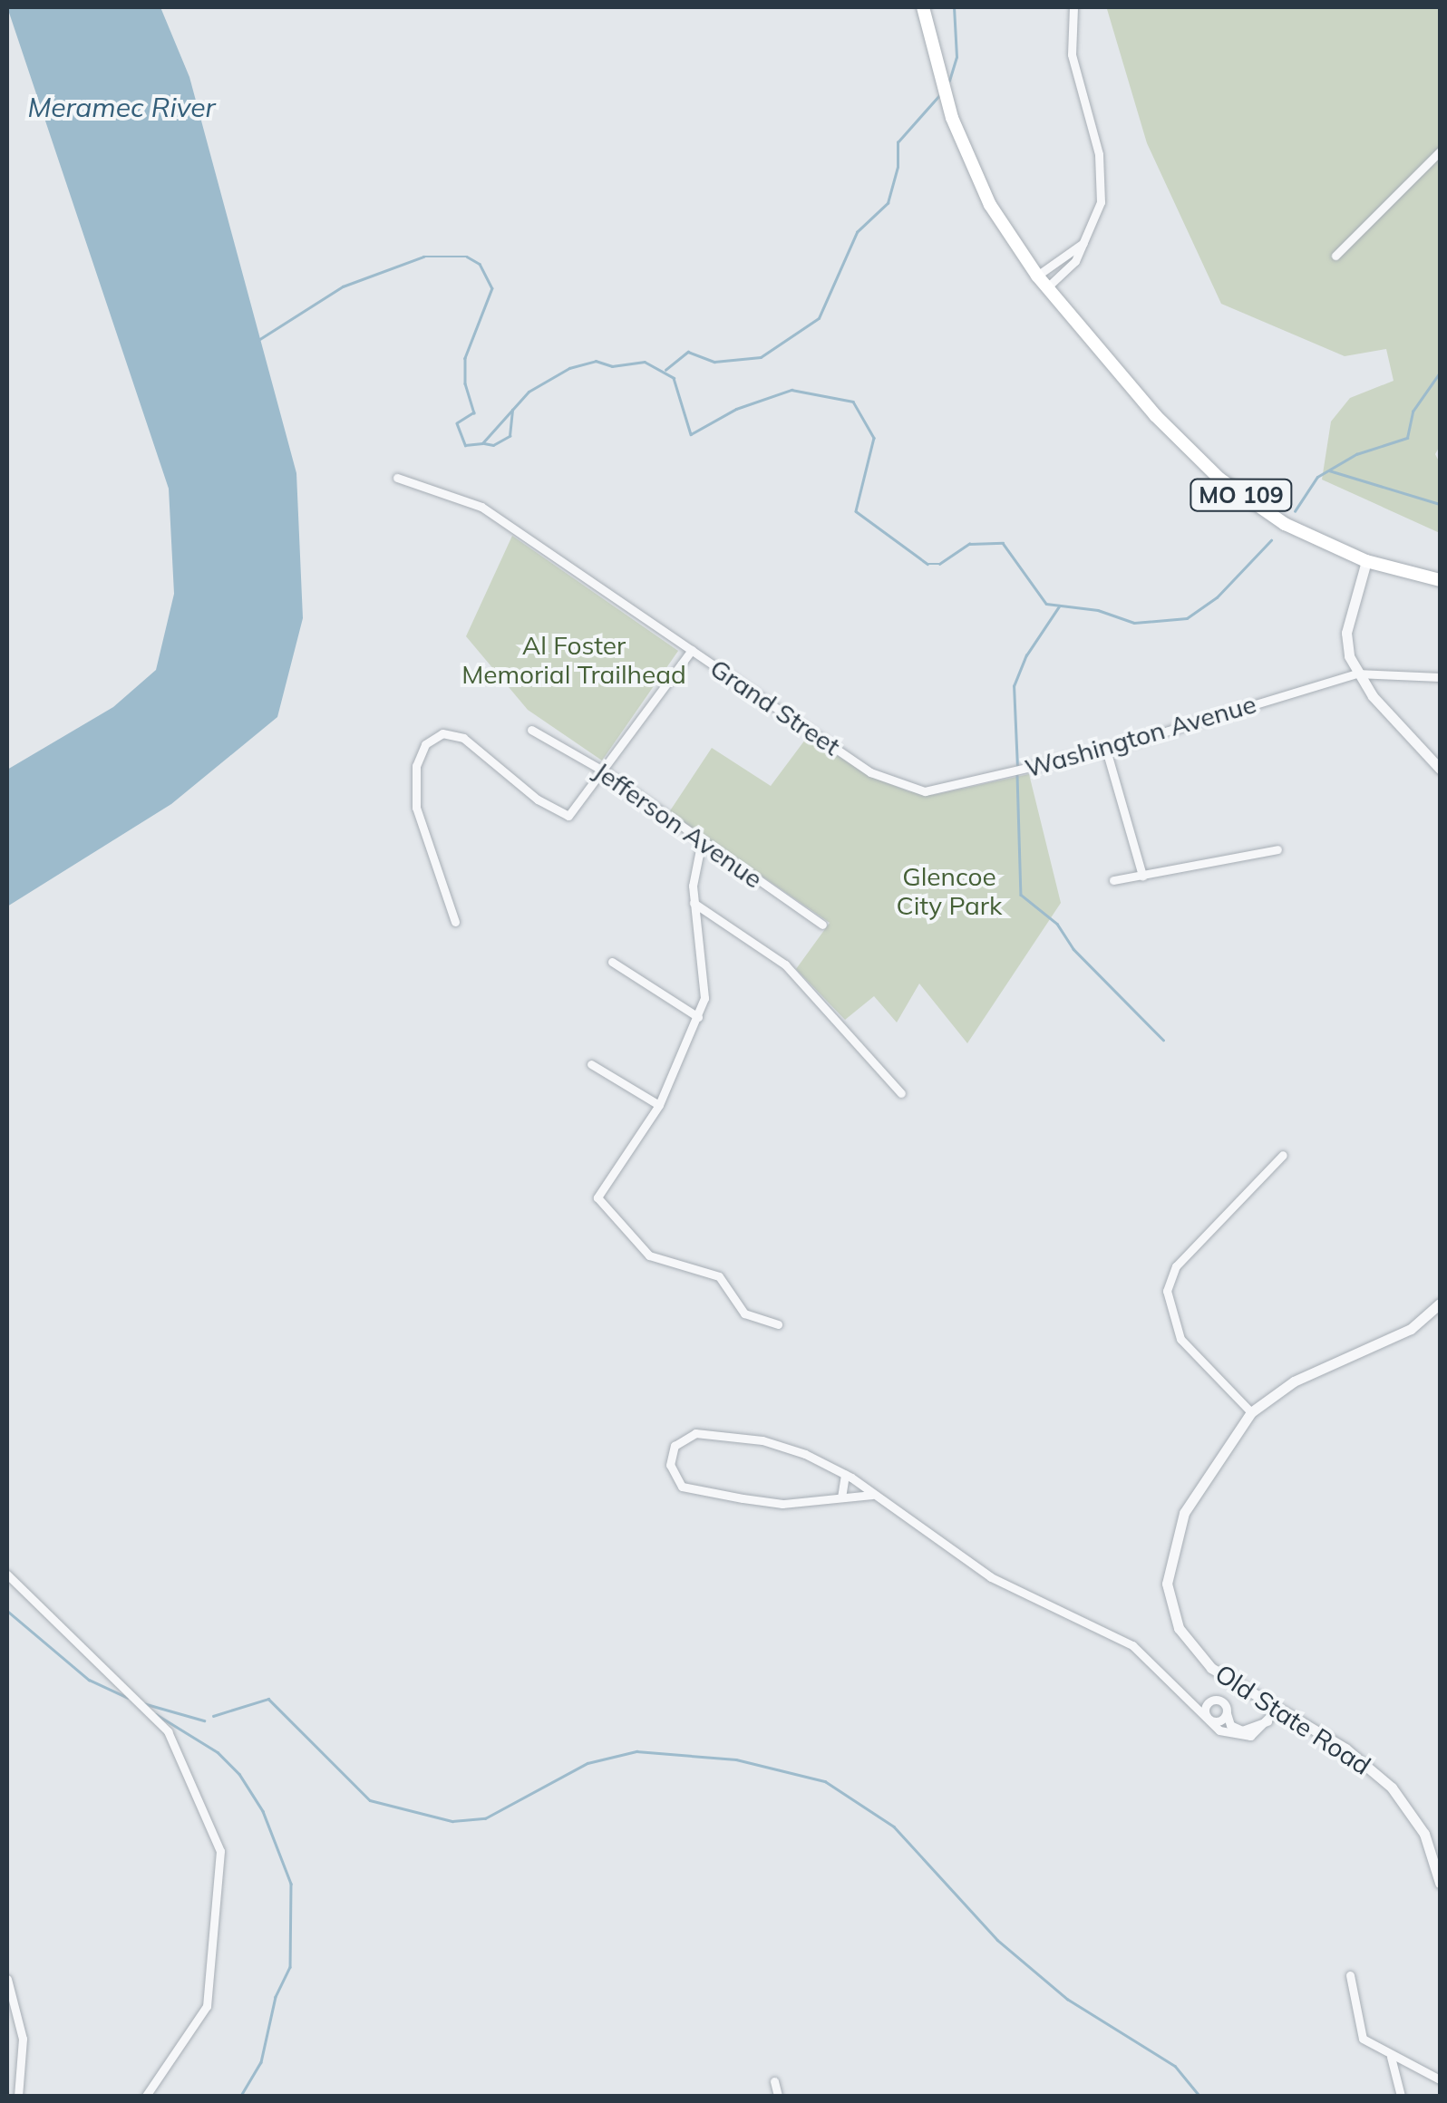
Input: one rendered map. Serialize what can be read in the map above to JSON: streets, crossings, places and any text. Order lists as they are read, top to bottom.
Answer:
{
  "streets": {
    "main road": ["MO 109"],
    "street": [
      "Grand Street",
      "Washington Avenue",
      "Jefferson Avenue",
      "Old State Road"
    ]
  },
  "crossings": [
    ["Grand Street", "Washington Avenue"]
  ],
  "water": ["Meramec River"],
  "parks": ["Al Foster Memorial Trailhead", "Glencoe City Park"]
}
